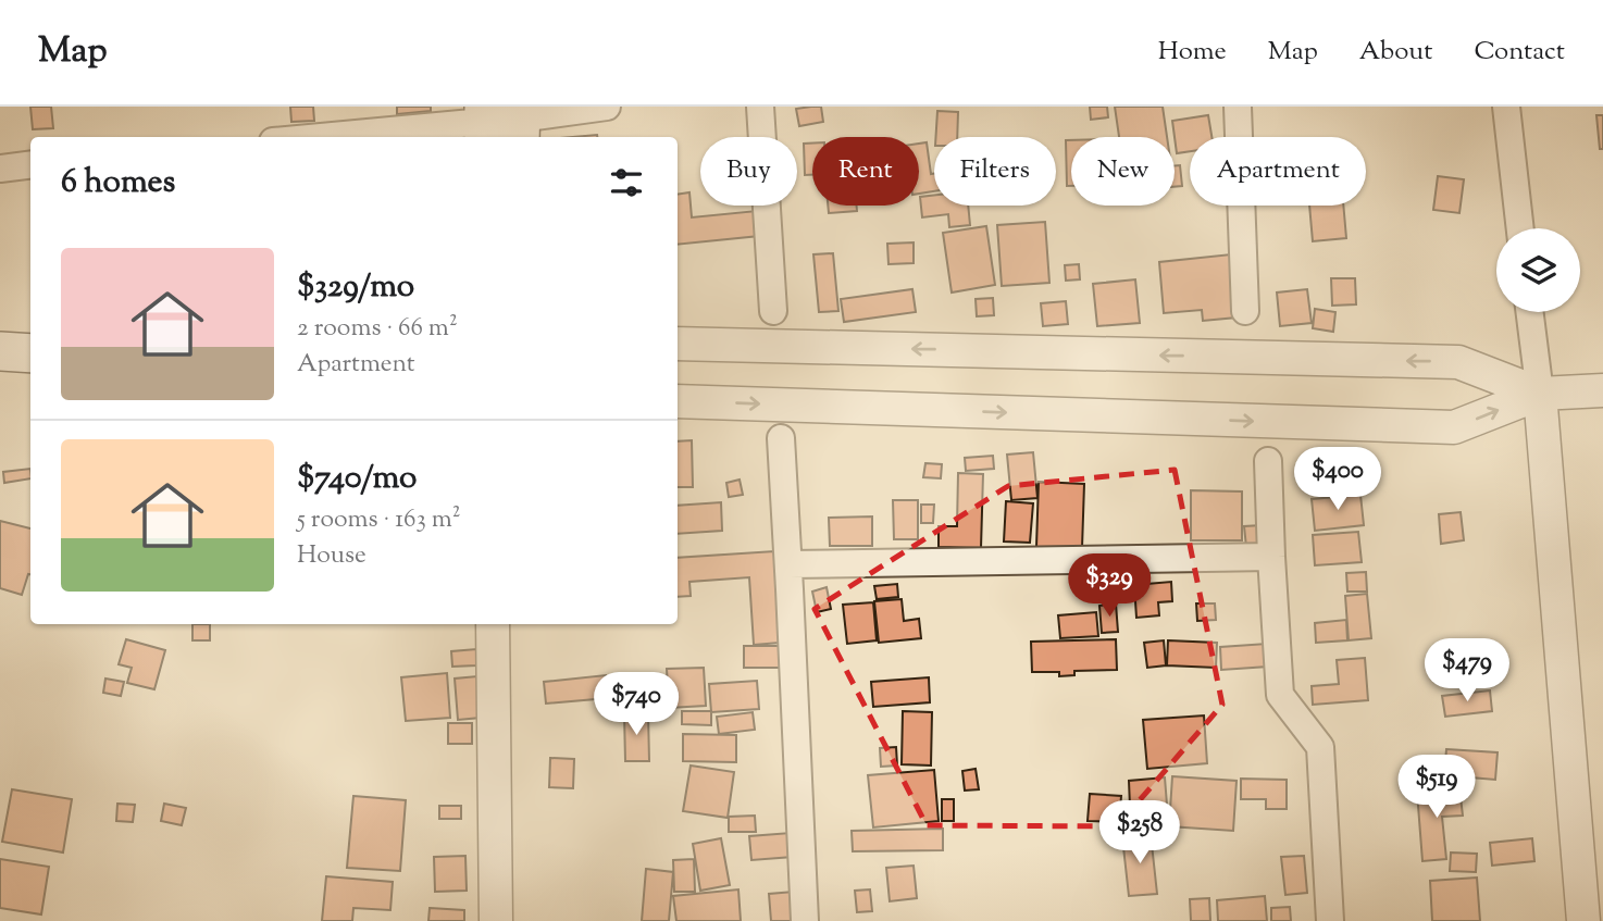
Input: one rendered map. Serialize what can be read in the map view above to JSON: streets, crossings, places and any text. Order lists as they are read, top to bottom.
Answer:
{
  "page": {
    "header": "Map",
    "nav": [
      "Home",
      "Map",
      "About",
      "Contact"
    ],
    "chip": [
      "Buy",
      "Rent",
      "Filters",
      "New",
      "Apartment"
    ],
    "heading": "6 homes",
    "list": [
      {
        "name": "$329/mo",
        "note": "2 rooms · 66 m² · Apartment"
      },
      {
        "name": "$740/mo",
        "note": "5 rooms · 163 m² · House"
      }
    ],
    "price": [
      "$400",
      "$329",
      "$479",
      "$740",
      "$519",
      "$258"
    ]
  }
}
